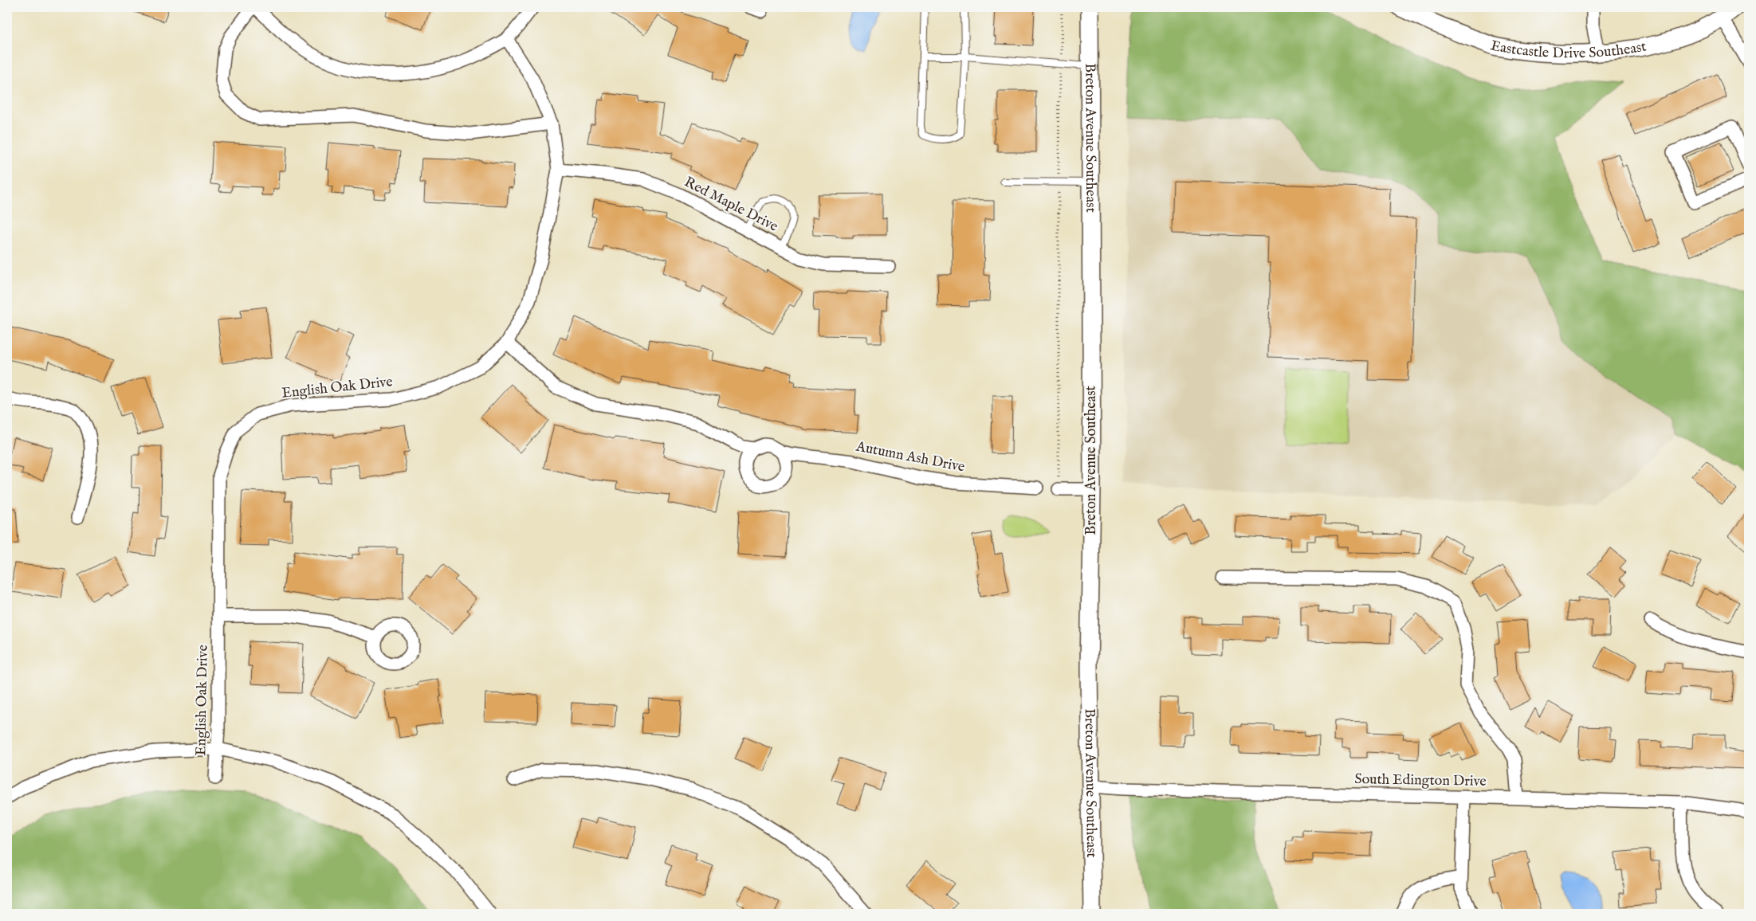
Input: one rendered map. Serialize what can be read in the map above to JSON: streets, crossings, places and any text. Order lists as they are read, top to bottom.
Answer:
{
  "streets": {
    "main road": ["Eastcastle Drive Southeast", "Breton Avenue Southeast"],
    "street": [
      "Red Maple Drive",
      "English Oak Drive",
      "Autumn Ash Drive",
      "South Edington Drive"
    ]
  },
  "crossings": [
    ["Breton Avenue Southeast", "South Edington Drive"],
    ["Red Maple Drive", "English Oak Drive"],
    ["English Oak Drive", "Autumn Ash Drive"]
  ]
}
